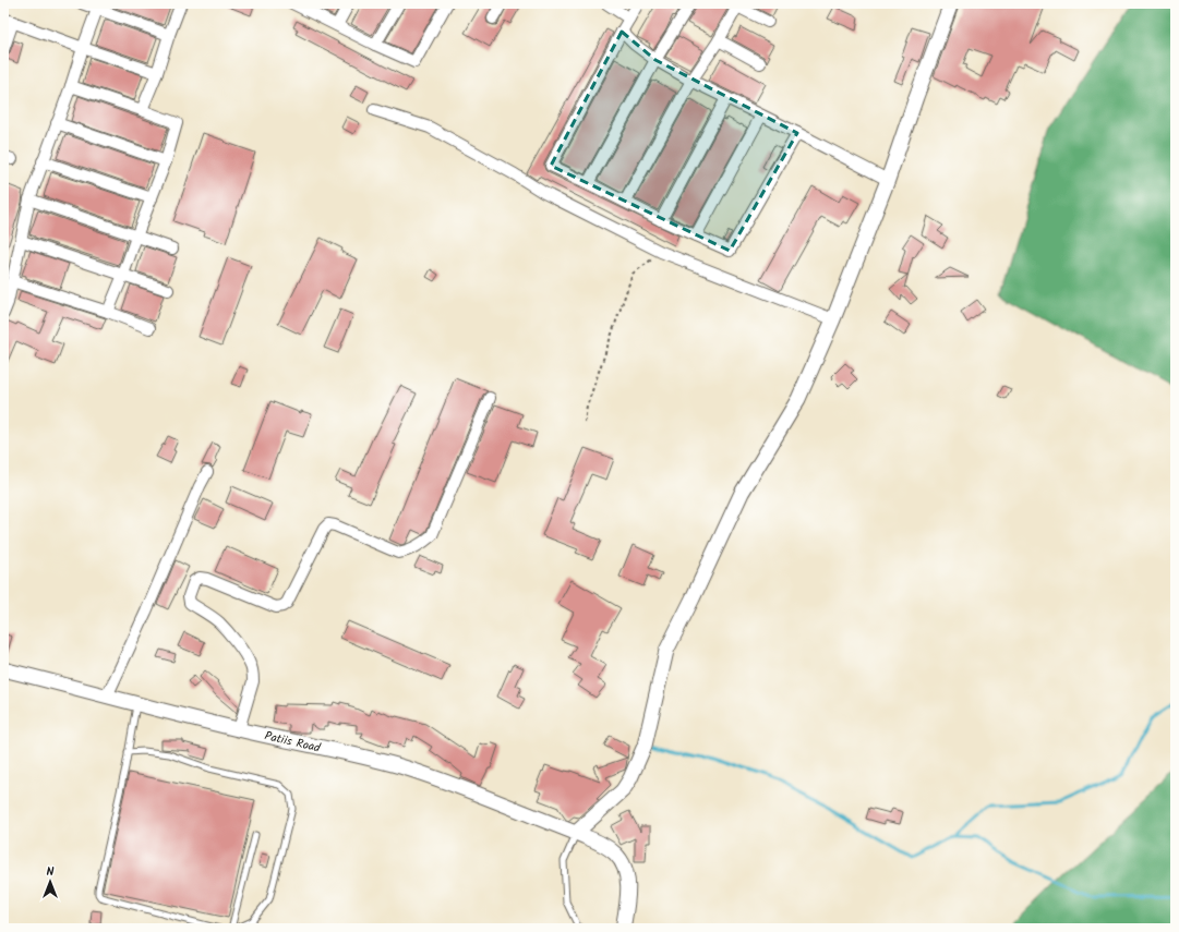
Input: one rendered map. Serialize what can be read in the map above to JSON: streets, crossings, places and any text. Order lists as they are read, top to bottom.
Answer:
{
  "streets": {
    "street": ["Patiis Road"]
  },
  "north": "top"
}
